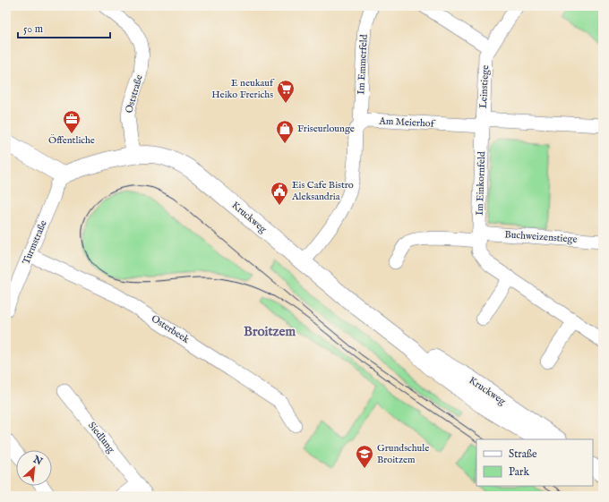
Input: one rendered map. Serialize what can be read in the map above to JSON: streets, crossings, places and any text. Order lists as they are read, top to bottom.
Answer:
{
  "streets": {
    "street": [
      "Im Emmerfeld",
      "Leinstiege",
      "Oststraße",
      "Am Meierhof",
      "Im Einkornfeld",
      "Kruckweg",
      "Buchweizenstiege",
      "Turmstraße",
      "Osterbeek",
      "Siedlung"
    ]
  },
  "crossings": [
    ["Im Emmerfeld", "Am Meierhof"],
    ["Leinstiege", "Am Meierhof"],
    ["Leinstiege", "Im Einkornfeld"],
    ["Oststraße", "Kruckweg"],
    ["Am Meierhof", "Im Einkornfeld"],
    ["Im Einkornfeld", "Buchweizenstiege"],
    ["Kruckweg", "Turmstraße"],
    ["Turmstraße", "Osterbeek"]
  ],
  "districts": ["Broitzem"],
  "places": {
    "supermarket": ["E neukauf Heiko Frerichs"],
    "office": ["Öffentliche"],
    "shop": ["Friseurlounge"],
    "public building": ["Eis Cafe Bistro Aleksandria"],
    "school or university": ["Grundschule Broitzem"]
  },
  "legend": ["Straße", "Park"],
  "scale_bar": "50 m",
  "north": "top right"
}
